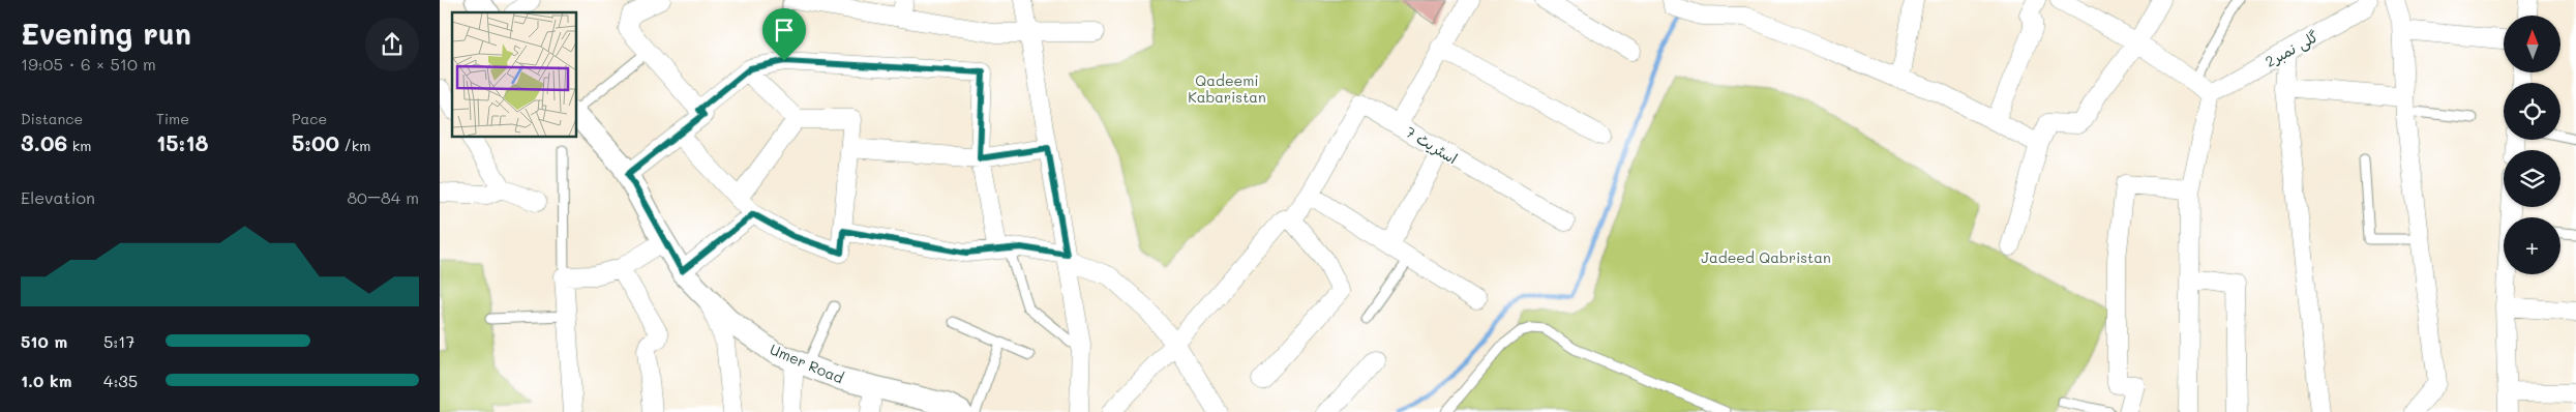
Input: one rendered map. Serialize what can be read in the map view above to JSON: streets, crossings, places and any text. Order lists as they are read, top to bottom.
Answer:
{
  "streets": {
    "street": ["گلی نمبر2", "اسٹریٹ 7", "Umer Road"]
  },
  "parks": ["Qadeemi Kabaristan", "Jadeed Qabristan"],
  "north": "top",
  "page": {
    "heading": ["Evening run", "19:05 · 6 × 510 m"],
    "map_buttons": "+",
    "stats": [
      ["Distance", "3.06 km"],
      ["Time", "15:18"],
      ["Pace", "5:00 /km"]
    ],
    "chart": ["Elevation", "80–84 m"],
    "list": [
      {
        "name": "510 m",
        "note": "5:17"
      },
      {
        "name": "1.0 km",
        "note": "4:35"
      }
    ]
  }
}
